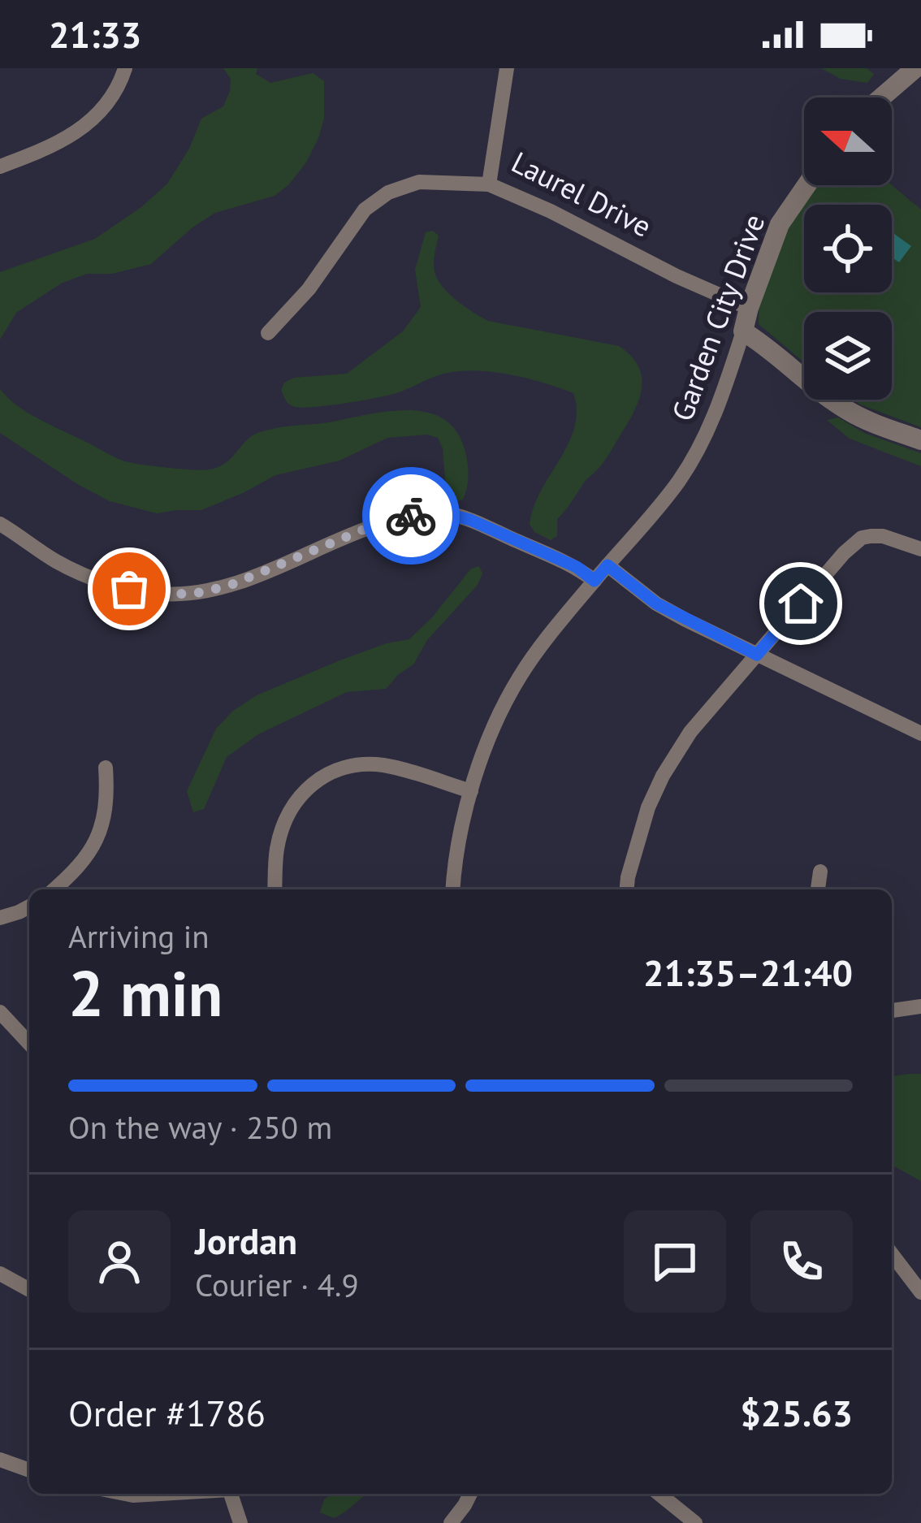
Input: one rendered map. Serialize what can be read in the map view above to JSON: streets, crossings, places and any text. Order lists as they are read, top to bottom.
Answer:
{
  "streets": {
    "street": ["Laurel Drive", "Garden City Drive"]
  },
  "crossings": [
    ["Laurel Drive", "Garden City Drive"]
  ],
  "north": "left",
  "page": {
    "status": "21:33",
    "heading": ["2 min", "Arriving in", "21:35–21:40"],
    "panel": [
      "Jordan",
      "Courier · 4.9",
      "Order #1786",
      "$25.63"
    ],
    "bar": "On the way · 250 m"
  }
}
